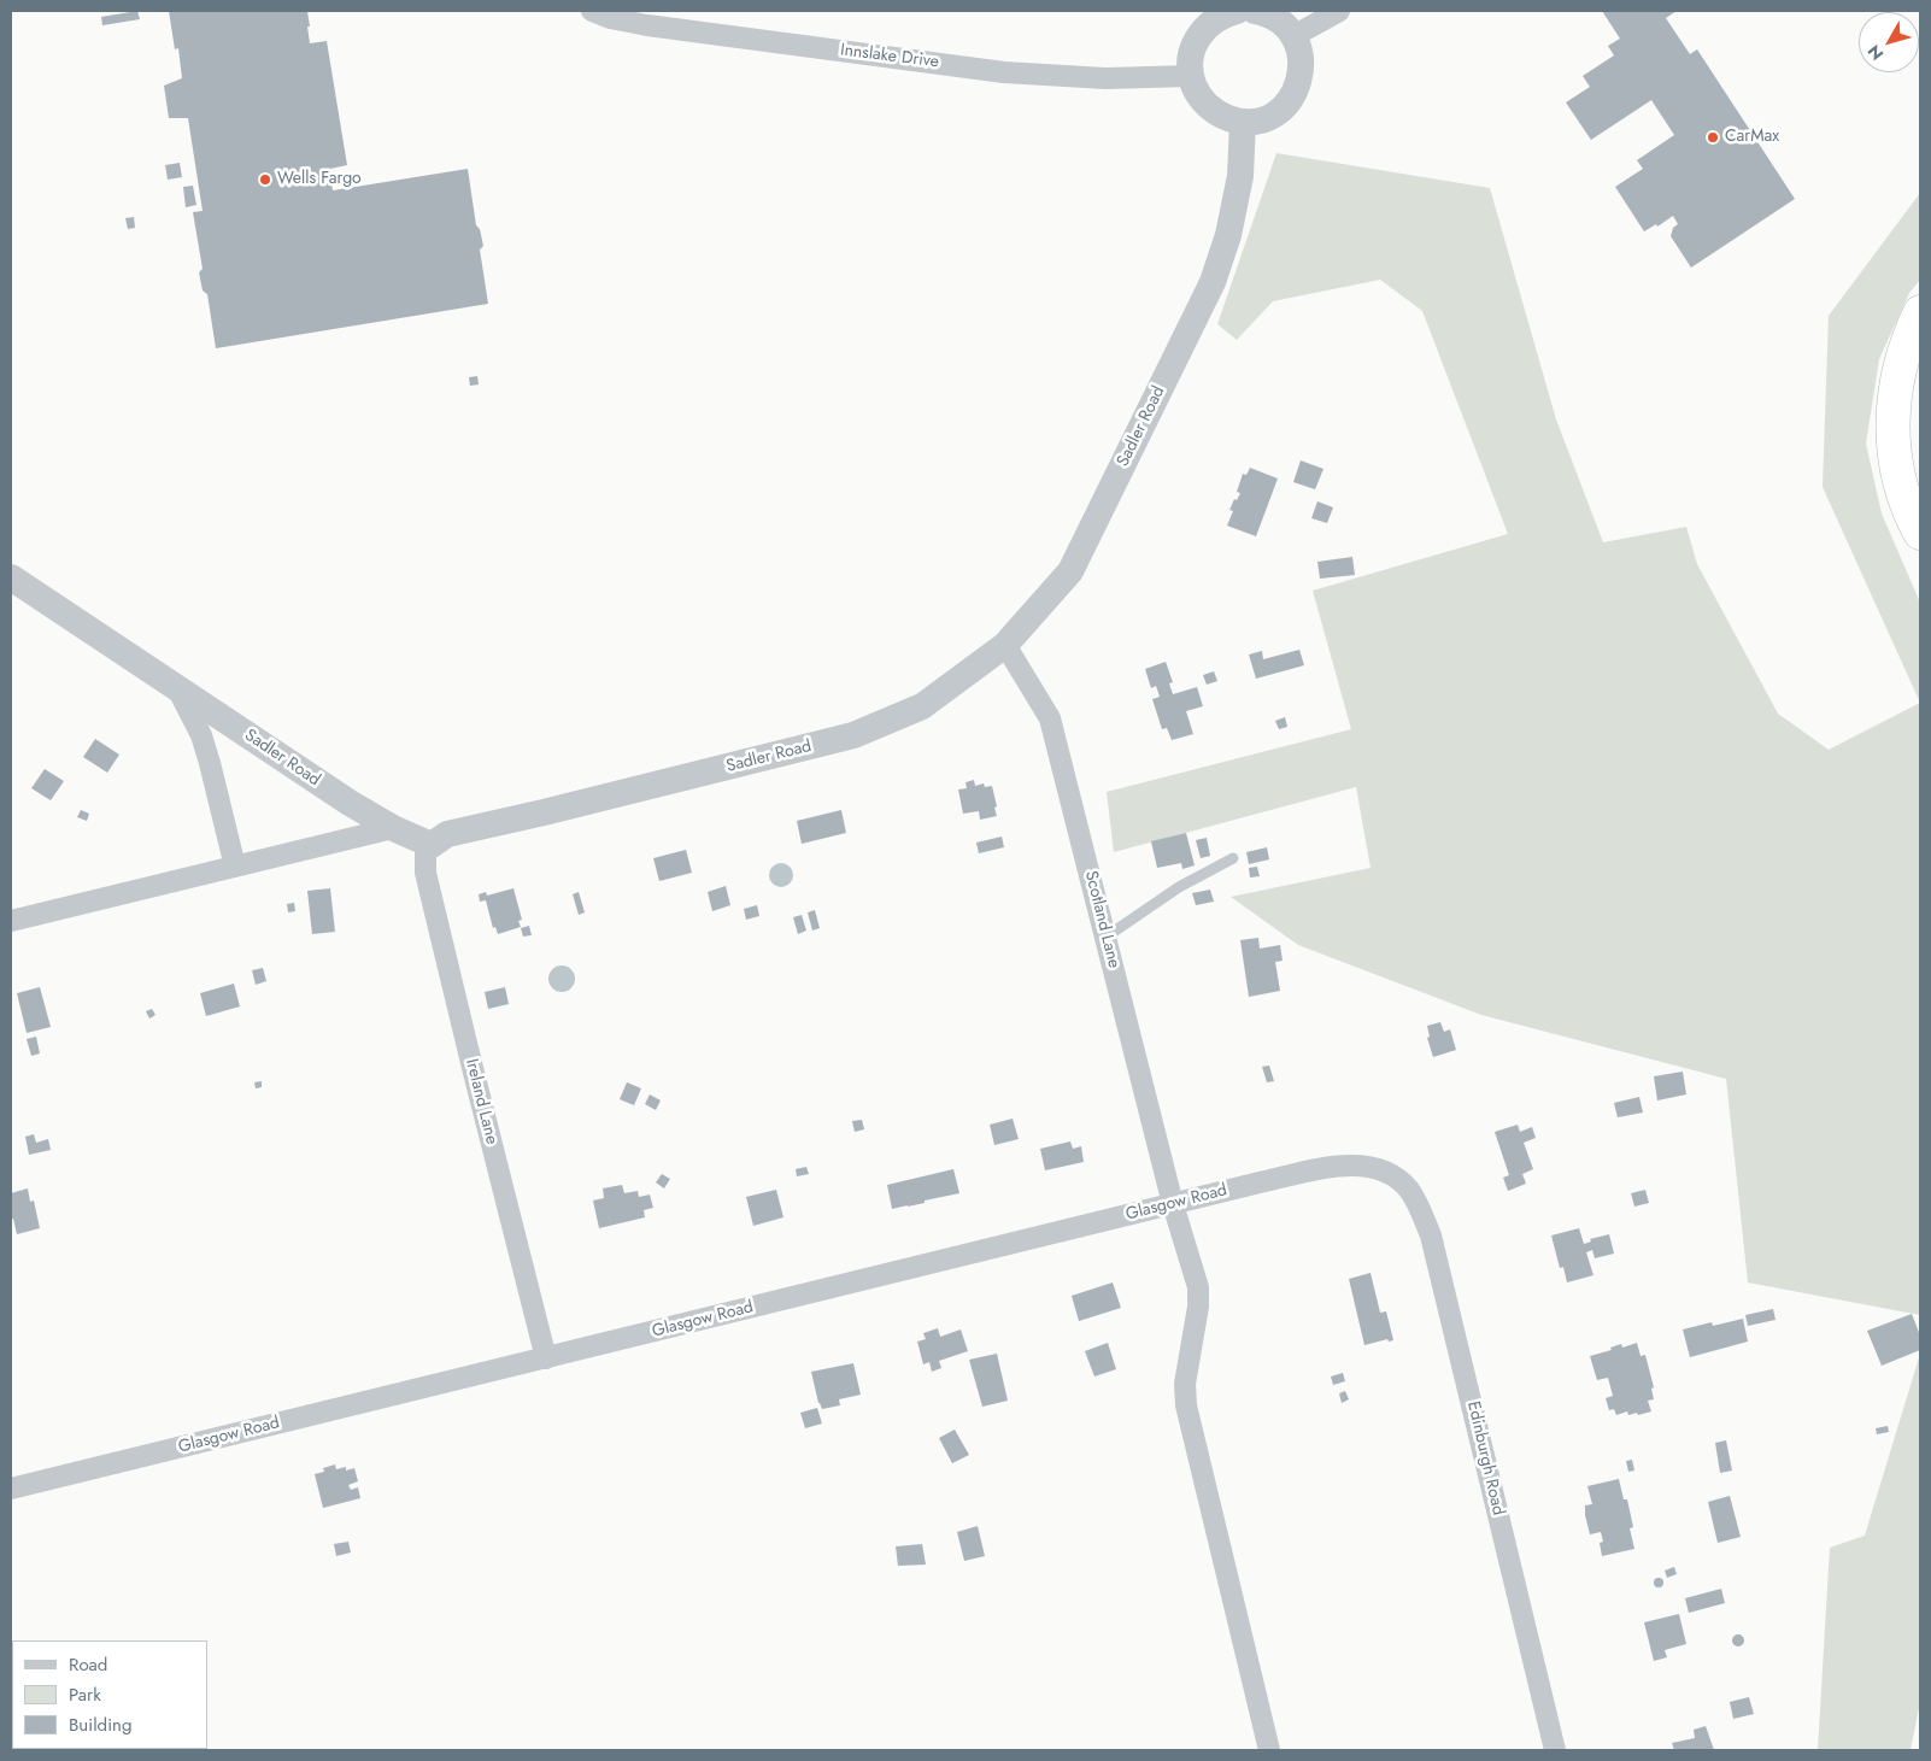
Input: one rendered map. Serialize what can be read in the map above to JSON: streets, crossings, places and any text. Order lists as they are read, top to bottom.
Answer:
{
  "streets": {
    "street": [
      "Innslake Drive",
      "Sadler Road",
      "Scotland Lane",
      "Ireland Lane",
      "Glasgow Road",
      "Edinburgh Road"
    ]
  },
  "crossings": [
    ["Sadler Road", "Scotland Lane"],
    ["Sadler Road", "Ireland Lane"],
    ["Scotland Lane", "Glasgow Road"],
    ["Ireland Lane", "Glasgow Road"],
    ["Glasgow Road", "Edinburgh Road"]
  ],
  "places": ["CarMax", "Wells Fargo"],
  "legend": ["Road", "Park", "Building"],
  "north": "bottom left"
}
